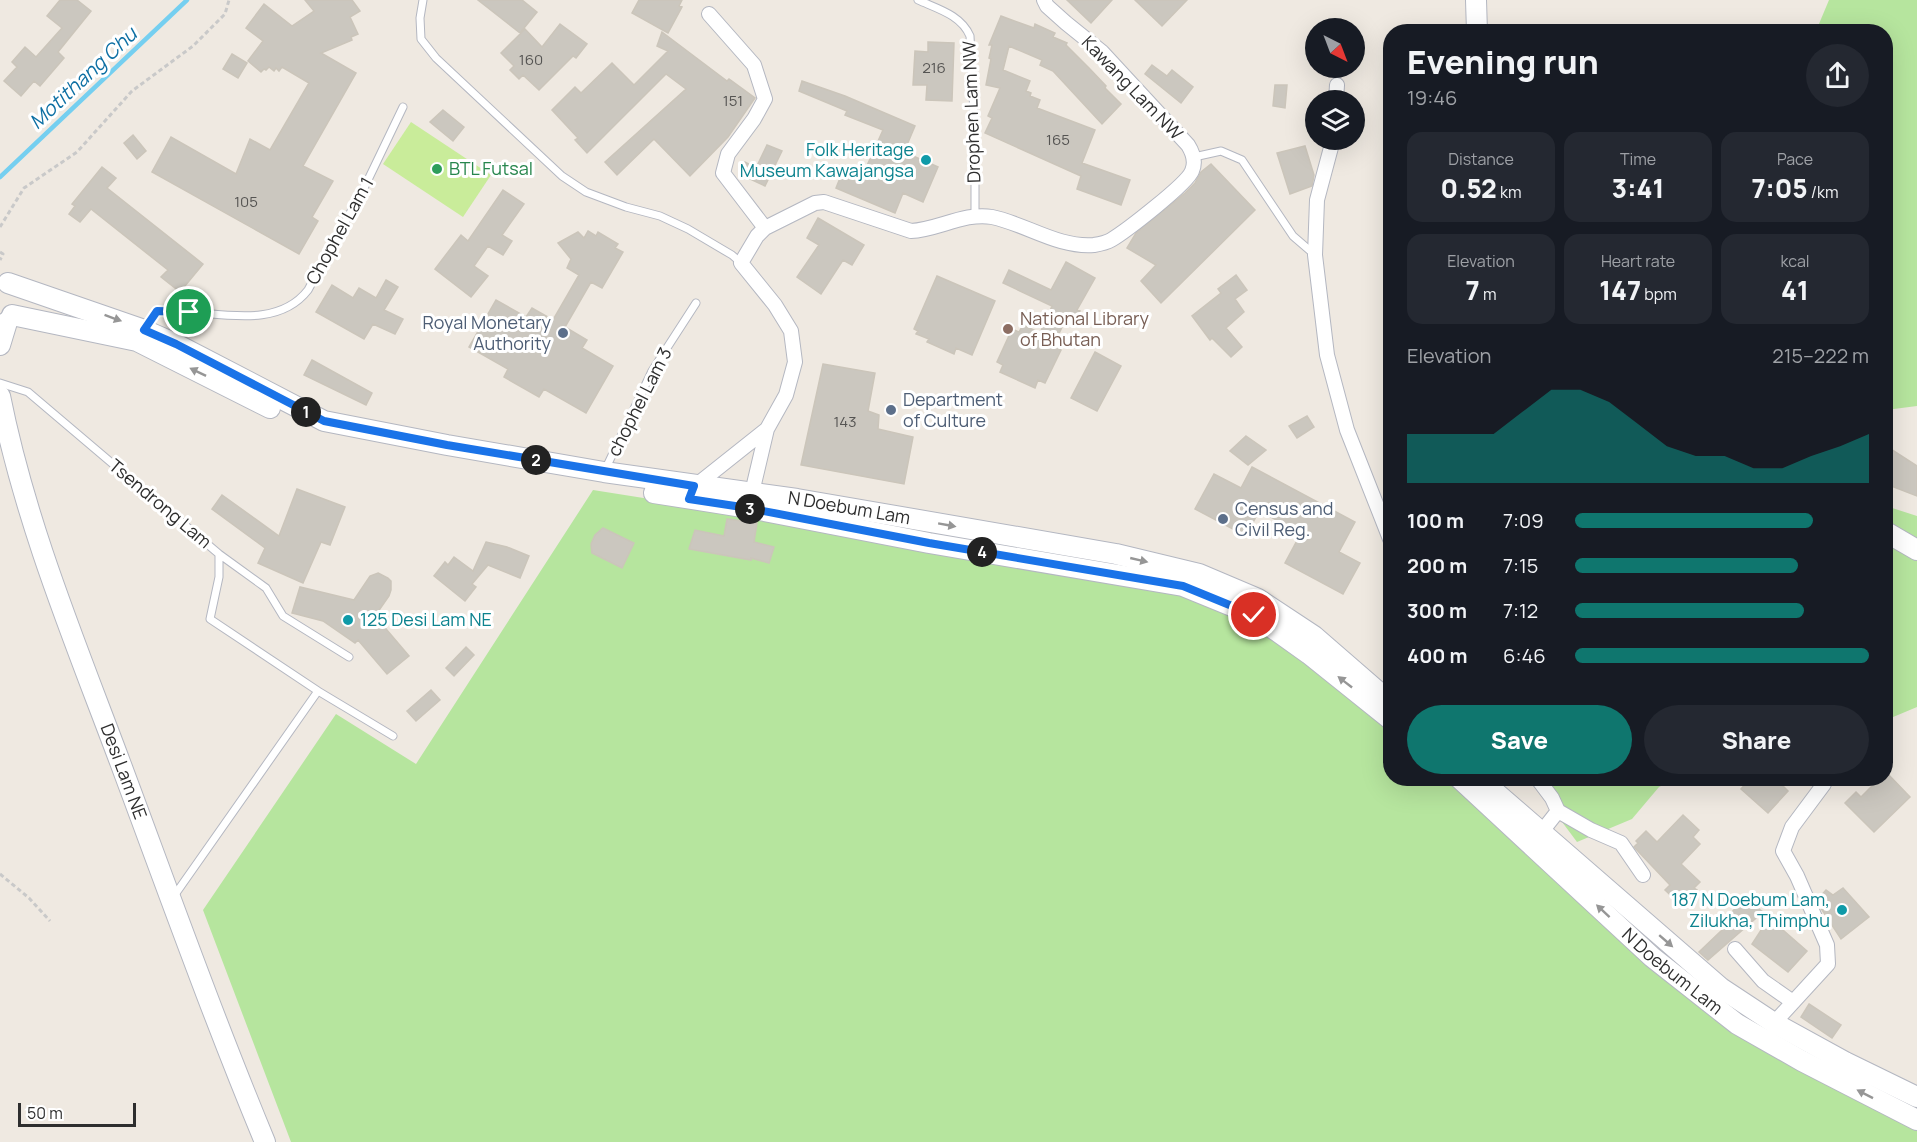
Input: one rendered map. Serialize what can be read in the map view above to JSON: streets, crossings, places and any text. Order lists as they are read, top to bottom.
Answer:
{
  "streets": {
    "main road": ["N Doebum Lam", "Desi Lam NE"],
    "street": ["Kawang Lam NW"],
    "lane": [
      "Drophen Lam NW",
      "Chophel Lam 1",
      "chophel Lam 3",
      "Tsendrong Lam"
    ]
  },
  "crossings": [
    ["Kawang Lam NW", "Drophen Lam NW"],
    ["Chophel Lam 1", "N Doebum Lam"],
    ["chophel Lam 3", "N Doebum Lam"]
  ],
  "water": ["Motithang Chu"],
  "places": [
    "Folk Heritage Museum Kawajangsa",
    "BTL Futsal",
    "National Library of Bhutan",
    "Royal Monetary Authority",
    "Department of Culture",
    "Census and Civil Reg.",
    "125 Desi Lam NE",
    "187 N Doebum Lam, Zilukha, Thimphu"
  ],
  "house_numbers": [
    "160",
    "216",
    "151",
    "165",
    "105",
    "143"
  ],
  "scale_bar": "50 m",
  "north": "bottom right",
  "page": {
    "heading": ["Evening run", "19:46"],
    "stats": [
      ["Distance", "0.52 km"],
      ["Time", "3:41"],
      ["Pace", "7:05 /km"],
      ["Elevation", "7 m"],
      ["Heart rate", "147 bpm"],
      ["kcal", "41"]
    ],
    "chart": ["Elevation", "215–222 m"],
    "pins": [
      "1",
      "2",
      "3",
      "4"
    ],
    "list": [
      {
        "name": "100 m",
        "note": "7:09"
      },
      {
        "name": "200 m",
        "note": "7:15"
      },
      {
        "name": "300 m",
        "note": "7:12"
      },
      {
        "name": "400 m",
        "note": "6:46"
      }
    ],
    "buttons": ["Save", "Share"],
    "scale": "50 m"
  }
}
